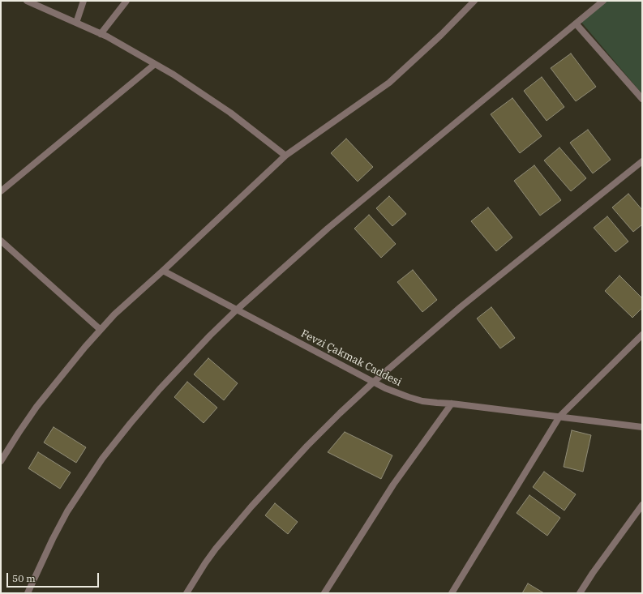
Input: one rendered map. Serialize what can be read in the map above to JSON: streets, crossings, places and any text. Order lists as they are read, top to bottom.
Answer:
{
  "streets": {
    "street": ["Fevzi Çakmak Caddesi"]
  },
  "scale_bar": "50 m"
}
